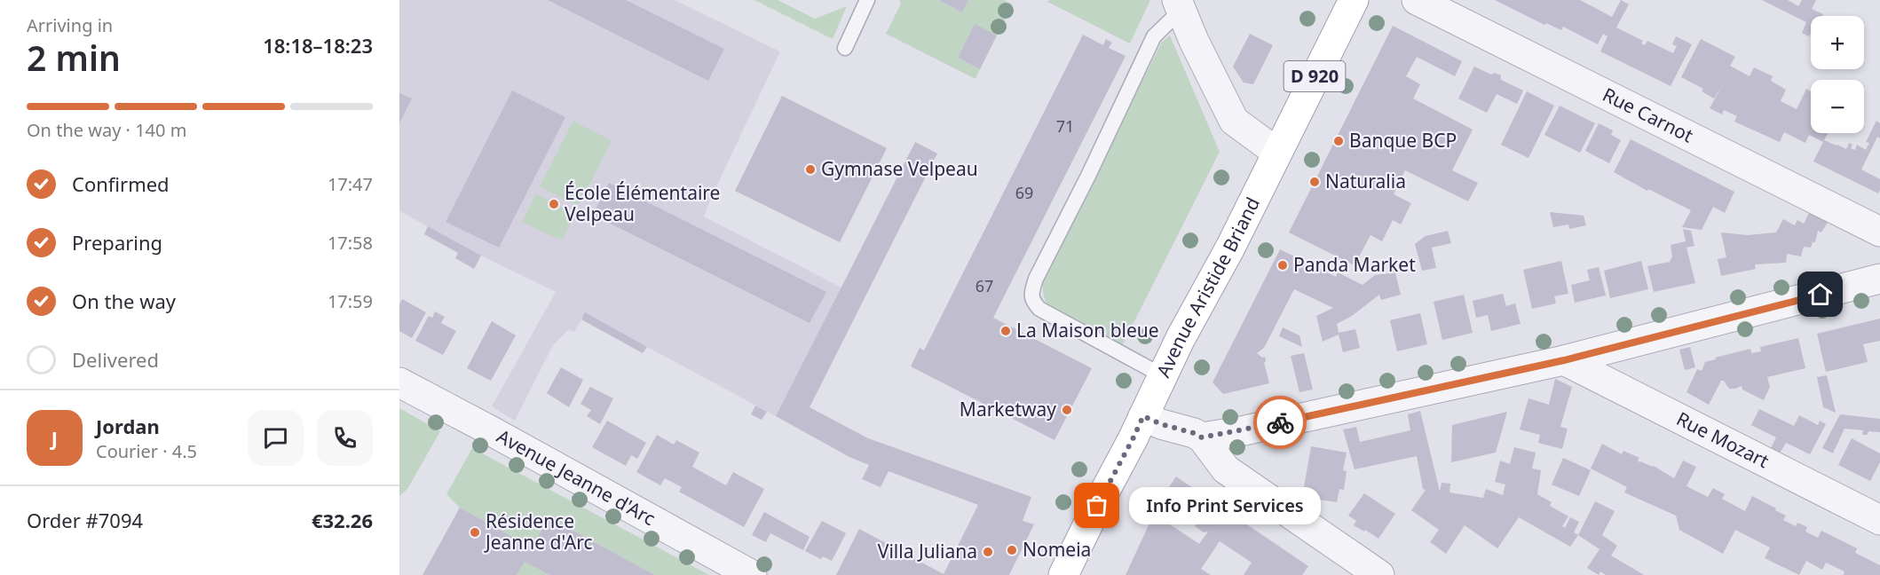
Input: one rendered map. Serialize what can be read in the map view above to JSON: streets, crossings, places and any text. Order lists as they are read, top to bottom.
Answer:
{
  "streets": {
    "main road": ["D 920", "Avenue Aristide Briand"],
    "street": ["Rue Carnot", "Rue Mozart", "Avenue Jeanne d'Arc"]
  },
  "places": [
    "Banque BCP",
    "Gymnase Velpeau",
    "Naturalia",
    "École Élémentaire Velpeau",
    "Panda Market",
    "La Maison bleue",
    "Marketway",
    "Info Print Services",
    "Résidence Jeanne d'Arc",
    "Nomeia",
    "Villa Juliana"
  ],
  "house_numbers": ["71", "69", "67"],
  "page": {
    "heading": ["2 min", "Arriving in", "18:18–18:23"],
    "panel": [
      "Jordan",
      "Courier · 4.5",
      "Order #7094",
      "€32.26"
    ],
    "map_buttons": ["+", "−"],
    "bar": "On the way · 140 m",
    "list": [
      ["Confirmed", "17:47"],
      ["Preparing", "17:58"],
      ["On the way", "17:59"],
      "Delivered"
    ],
    "round": "J",
    "bubble": "Info Print Services"
  }
}
